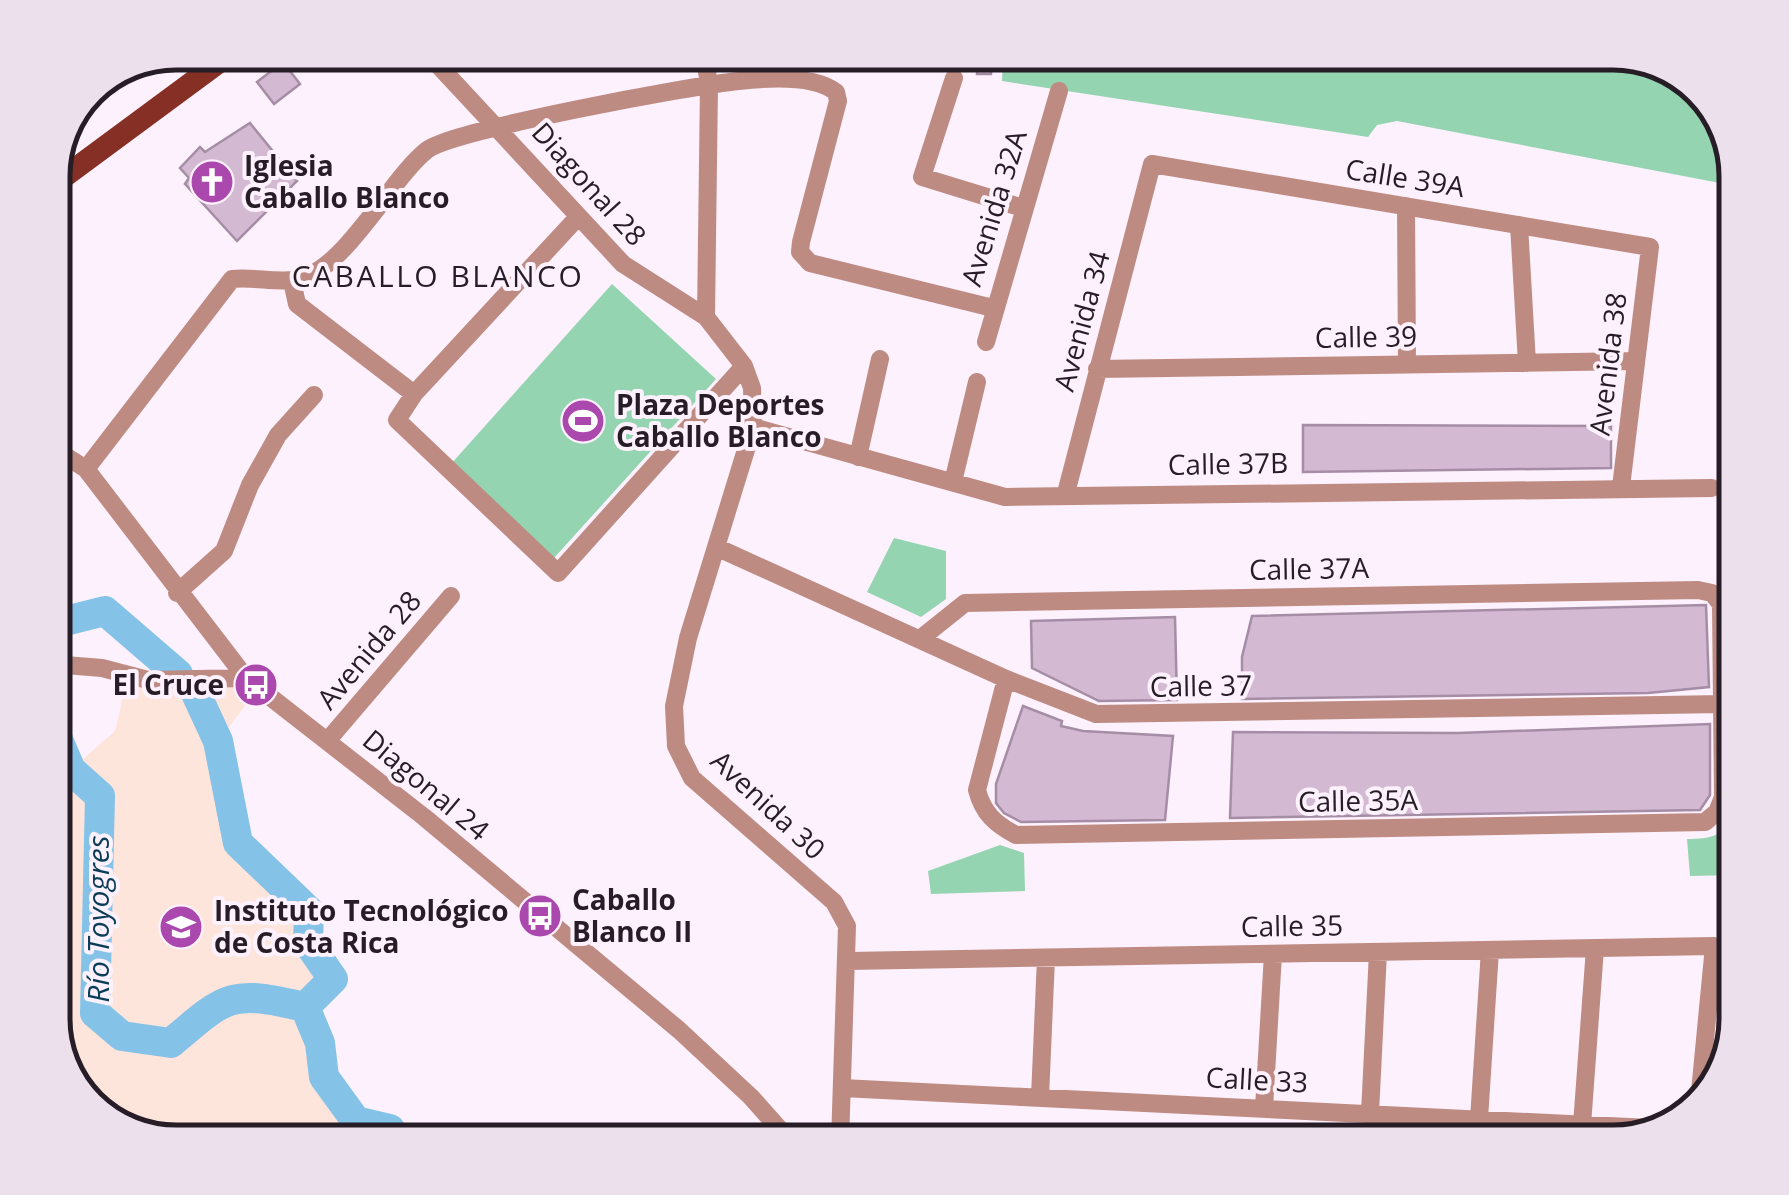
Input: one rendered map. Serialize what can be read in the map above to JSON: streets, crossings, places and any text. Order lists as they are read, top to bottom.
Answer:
{
  "streets": {
    "street": [
      "Calle 39A",
      "Diagonal 28",
      "Avenida 32A",
      "Avenida 34",
      "Calle 39",
      "Avenida 38",
      "Calle 37B",
      "Calle 37A",
      "Avenida 28",
      "Calle 37",
      "Diagonal 24",
      "Calle 35A",
      "Avenida 30",
      "Calle 35",
      "Calle 33"
    ]
  },
  "crossings": [
    ["Calle 39A", "Avenida 34"],
    ["Calle 39A", "Avenida 38"],
    ["Diagonal 28", "Avenida 30"],
    ["Avenida 34", "Calle 39"],
    ["Avenida 34", "Calle 37B"],
    ["Calle 39", "Avenida 38"],
    ["Avenida 38", "Calle 37B"],
    ["Calle 37B", "Avenida 30"],
    ["Calle 37A", "Calle 37"],
    ["Avenida 28", "Diagonal 24"],
    ["Calle 37", "Calle 35A"],
    ["Calle 37", "Avenida 30"],
    ["Avenida 30", "Calle 35"],
    ["Avenida 30", "Calle 33"]
  ],
  "districts": ["CABALLO BLANCO"],
  "water": ["Río Toyogres"],
  "places": {
    "church": ["Iglesia Caballo Blanco"],
    "sports": ["Plaza Deportes Caballo Blanco"],
    "bus stop": ["El Cruce", "Caballo Blanco II"],
    "school or university": ["Instituto Tecnológico de Costa Rica"]
  }
}
